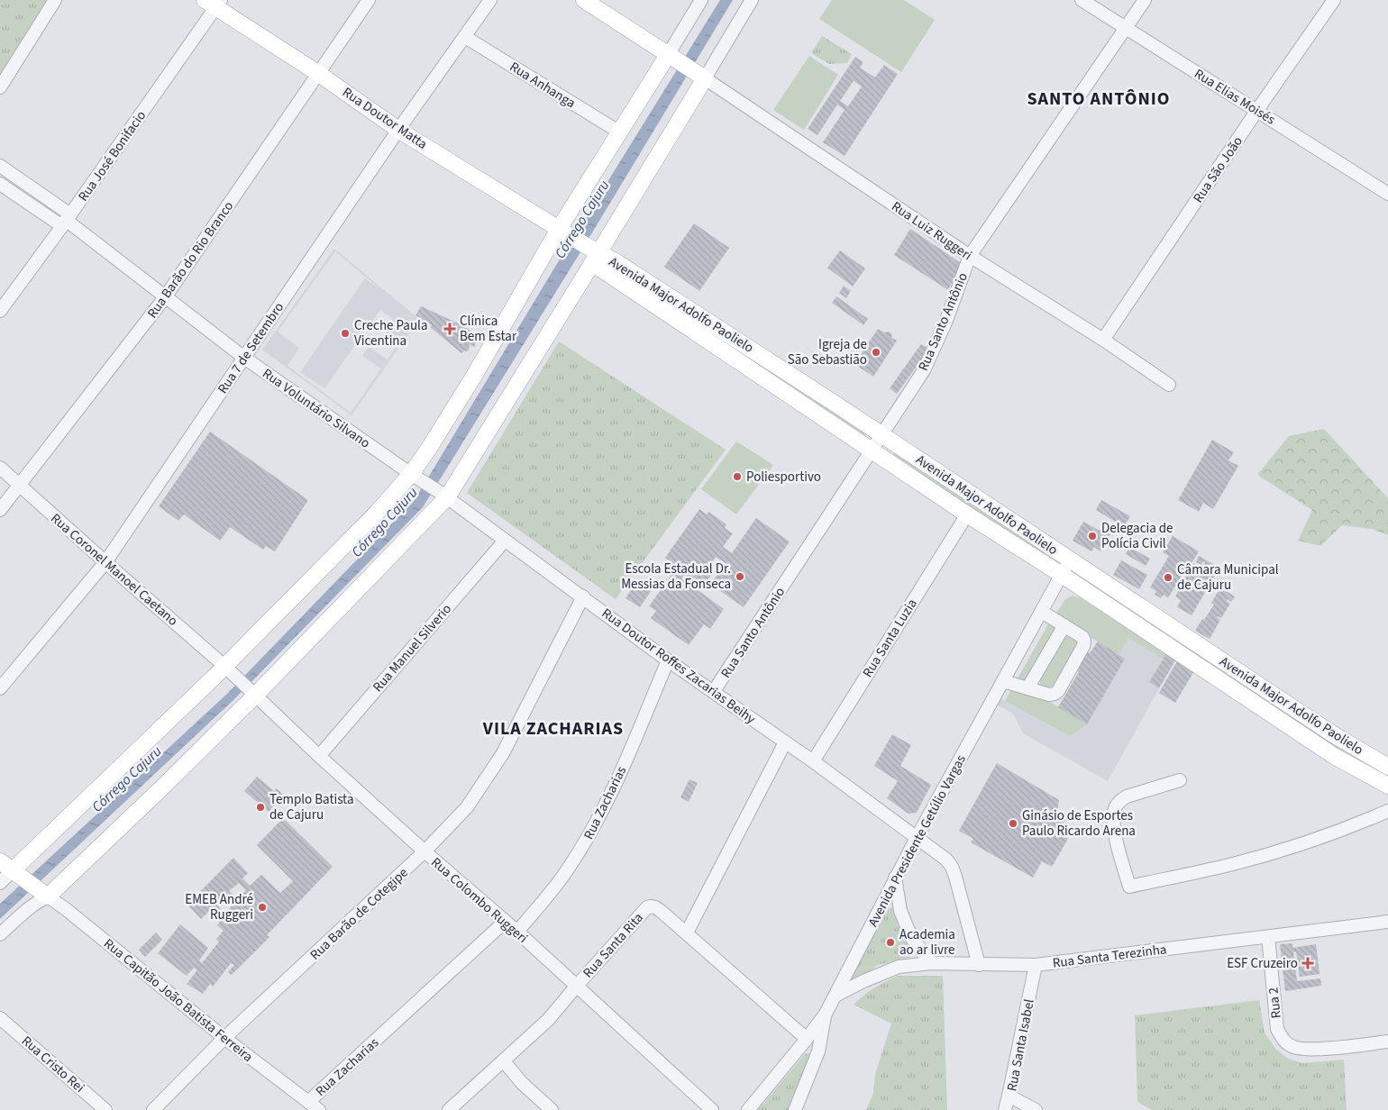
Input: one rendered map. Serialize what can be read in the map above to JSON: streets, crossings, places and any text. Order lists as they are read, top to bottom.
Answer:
{
  "streets": {
    "main road": ["Rua Doutor Matta", "Avenida Major Adolfo Paolielo"],
    "street": [
      "Rua Anhanga",
      "Rua Elias Moisés",
      "Rua José Bonifacio",
      "Rua São João",
      "Rua Luiz Ruggeri",
      "Rua Barão do Rio Branco",
      "Rua Santo Antônio",
      "Rua 7 de Setembro",
      "Rua Voluntário Silvano",
      "Rua Coronel Manoel Caetano",
      "Rua Santa Luzia",
      "Rua Manuel Silverio",
      "Rua Doutor Roffes Zacarias Beihy",
      "Rua Zacharias",
      "Avenida Presidente Getúlio Vargas",
      "Rua Colombo Ruggeri",
      "Rua Barão de Cotegipe",
      "Rua Santa Rita",
      "Rua Santa Terezinha",
      "Rua Capitão João Batista Ferreira",
      "Rua 2",
      "Rua Santa Isabel",
      "Rua Cristo Rei"
    ]
  },
  "crossings": [
    ["Rua Anhanga", "Rua 7 de Setembro"],
    ["Rua Elias Moisés", "Rua São João"],
    ["Rua Elias Moisés", "Rua Santo Antônio"],
    ["Rua Doutor Matta", "Rua José Bonifacio"],
    ["Rua Doutor Matta", "Rua Barão do Rio Branco"],
    ["Rua Doutor Matta", "Avenida Major Adolfo Paolielo"],
    ["Rua Doutor Matta", "Rua 7 de Setembro"],
    ["Rua José Bonifacio", "Rua Voluntário Silvano"],
    ["Rua São João", "Rua Luiz Ruggeri"],
    ["Rua Luiz Ruggeri", "Rua Santo Antônio"],
    ["Rua Barão do Rio Branco", "Rua Voluntário Silvano"],
    ["Rua Barão do Rio Branco", "Rua Coronel Manoel Caetano"],
    ["Avenida Major Adolfo Paolielo", "Rua Santo Antônio"],
    ["Avenida Major Adolfo Paolielo", "Rua Santa Luzia"],
    ["Avenida Major Adolfo Paolielo", "Avenida Presidente Getúlio Vargas"],
    ["Rua Santo Antônio", "Rua Doutor Roffes Zacarias Beihy"],
    ["Rua 7 de Setembro", "Rua Voluntário Silvano"],
    ["Rua 7 de Setembro", "Rua Coronel Manoel Caetano"],
    ["Rua Voluntário Silvano", "Rua Doutor Roffes Zacarias Beihy"],
    ["Rua Coronel Manoel Caetano", "Rua Colombo Ruggeri"],
    ["Rua Santa Luzia", "Rua Doutor Roffes Zacarias Beihy"],
    ["Rua Manuel Silverio", "Rua Doutor Roffes Zacarias Beihy"],
    ["Rua Manuel Silverio", "Rua Colombo Ruggeri"],
    ["Rua Doutor Roffes Zacarias Beihy", "Rua Zacharias"],
    ["Rua Doutor Roffes Zacarias Beihy", "Avenida Presidente Getúlio Vargas"],
    ["Rua Doutor Roffes Zacarias Beihy", "Rua Barão de Cotegipe"],
    ["Rua Doutor Roffes Zacarias Beihy", "Rua Santa Terezinha"],
    ["Rua Zacharias", "Rua Colombo Ruggeri"],
    ["Rua Zacharias", "Rua Capitão João Batista Ferreira"],
    ["Avenida Presidente Getúlio Vargas", "Rua Santa Rita"],
    ["Avenida Presidente Getúlio Vargas", "Rua Santa Terezinha"],
    ["Rua Colombo Ruggeri", "Rua Barão de Cotegipe"],
    ["Rua Colombo Ruggeri", "Rua Santa Rita"],
    ["Rua Barão de Cotegipe", "Rua Capitão João Batista Ferreira"],
    ["Rua Santa Terezinha", "Rua 2"],
    ["Rua Santa Terezinha", "Rua Santa Isabel"]
  ],
  "districts": ["SANTO ANTÔNIO", "VILA ZACHARIAS"],
  "water": ["Córrego Cajuru"],
  "places": {
    "health": ["Clínica Bem Estar", "ESF Cruzeiro"],
    "other": [
      "Creche Paula Vicentina",
      "Igreja de São Sebastião",
      "Poliesportivo",
      "Delegacia de Polícia Civil",
      "Escola Estadual Dr. Messias da Fonseca",
      "Câmara Municipal de Cajuru",
      "Templo Batista de Cajuru",
      "Ginásio de Esportes Paulo Ricardo Arena",
      "EMEB André Ruggeri",
      "Academia ao ar livre"
    ]
  }
}
